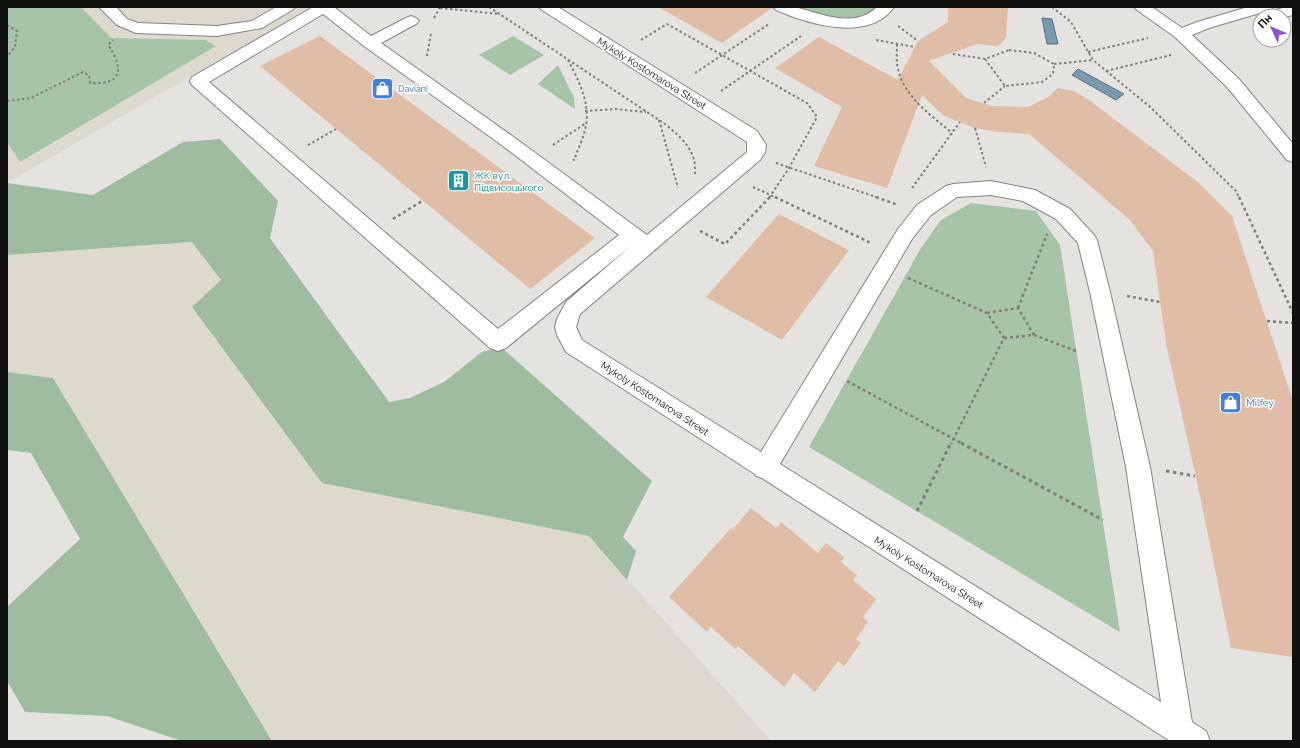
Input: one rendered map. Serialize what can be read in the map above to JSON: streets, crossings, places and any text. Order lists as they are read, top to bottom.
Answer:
{
  "streets": {
    "street": ["Mykoly Kostomarova Street"]
  },
  "places": {
    "shop": ["Daviani", "Milfey"],
    "building": ["ЖК вул. Підвисоцького"]
  },
  "north": "top left"
}
